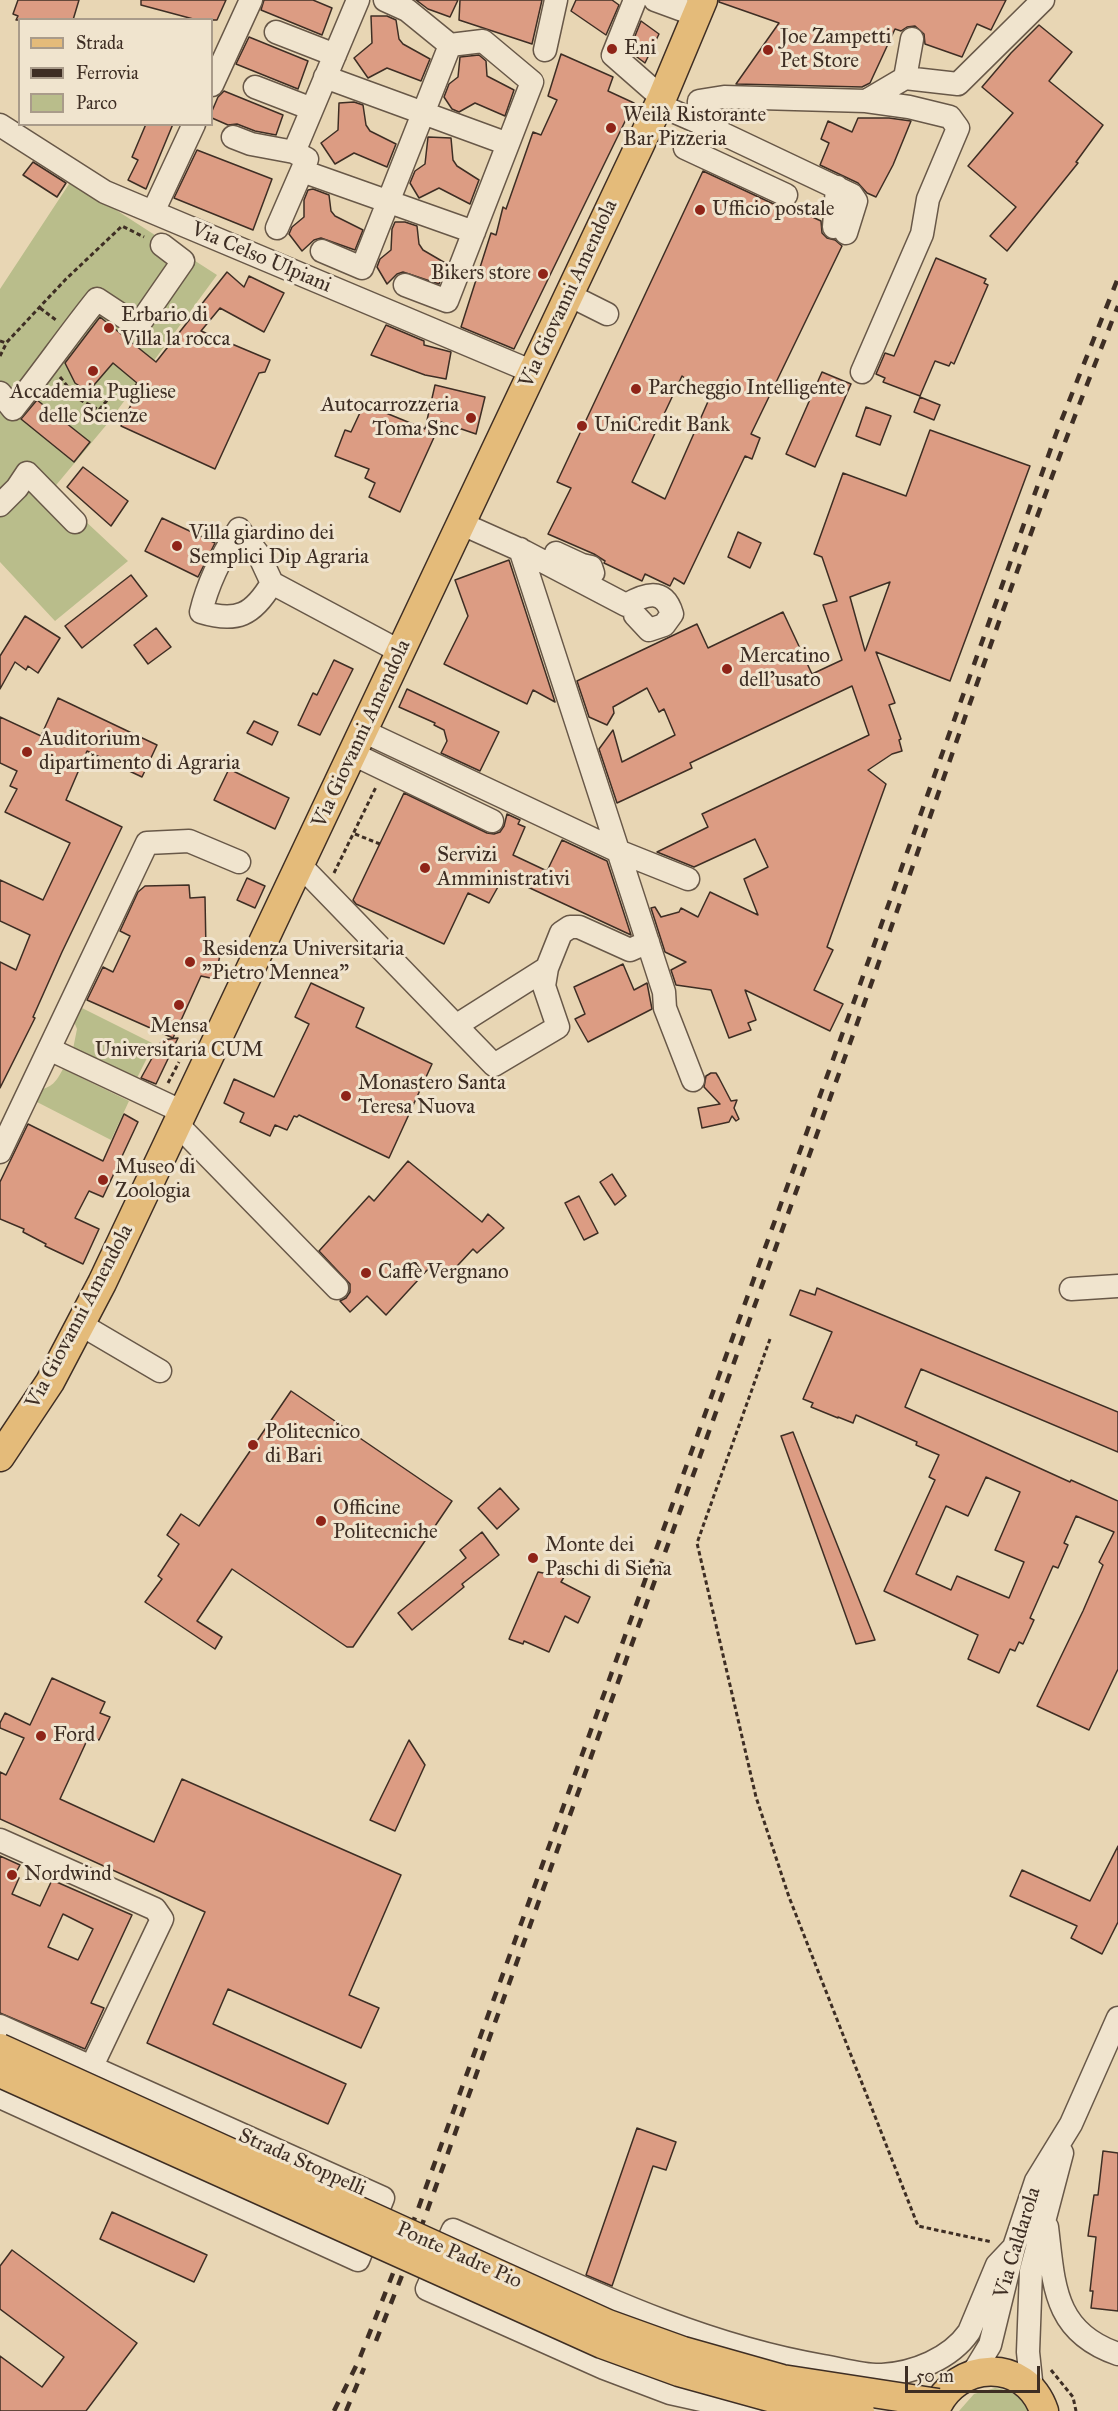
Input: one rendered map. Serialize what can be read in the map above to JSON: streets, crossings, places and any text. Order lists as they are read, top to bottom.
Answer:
{
  "streets": {
    "main road": ["Via Giovanni Amendola", "Ponte Padre Pio"],
    "street": ["Via Celso Ulpiani", "Strada Stoppelli", "Via Caldarola"]
  },
  "crossings": [
    ["Via Celso Ulpiani", "Via Giovanni Amendola"]
  ],
  "places": [
    "Eni",
    "Joe Zampetti Pet Store",
    "Weilà Ristorante Bar Pizzeria",
    "Ufficio postale",
    "Bikers store",
    "Erbario di Villa la rocca",
    "Accademia Pugliese delle Scienze",
    "Parcheggio Intelligente",
    "Autocarrozzeria Toma Snc",
    "UniCredit Bank",
    "Villa giardino dei Semplici Dip Agraria",
    "Mercatino dell'usato",
    "Auditorium dipartimento di Agraria",
    "Servizi Amministrativi",
    "Residenza Universitaria \"Pietro Mennea\"",
    "Mensa Universitaria CUM",
    "Monastero Santa Teresa Nuova",
    "Museo di Zoologia",
    "Caffè Vergnano",
    "Politecnico di Bari",
    "Officine Politecniche",
    "Monte dei Paschi di Siena",
    "Ford",
    "Nordwind"
  ],
  "legend": ["Strada", "Ferrovia", "Parco"],
  "scale_bar": "50 m"
}
